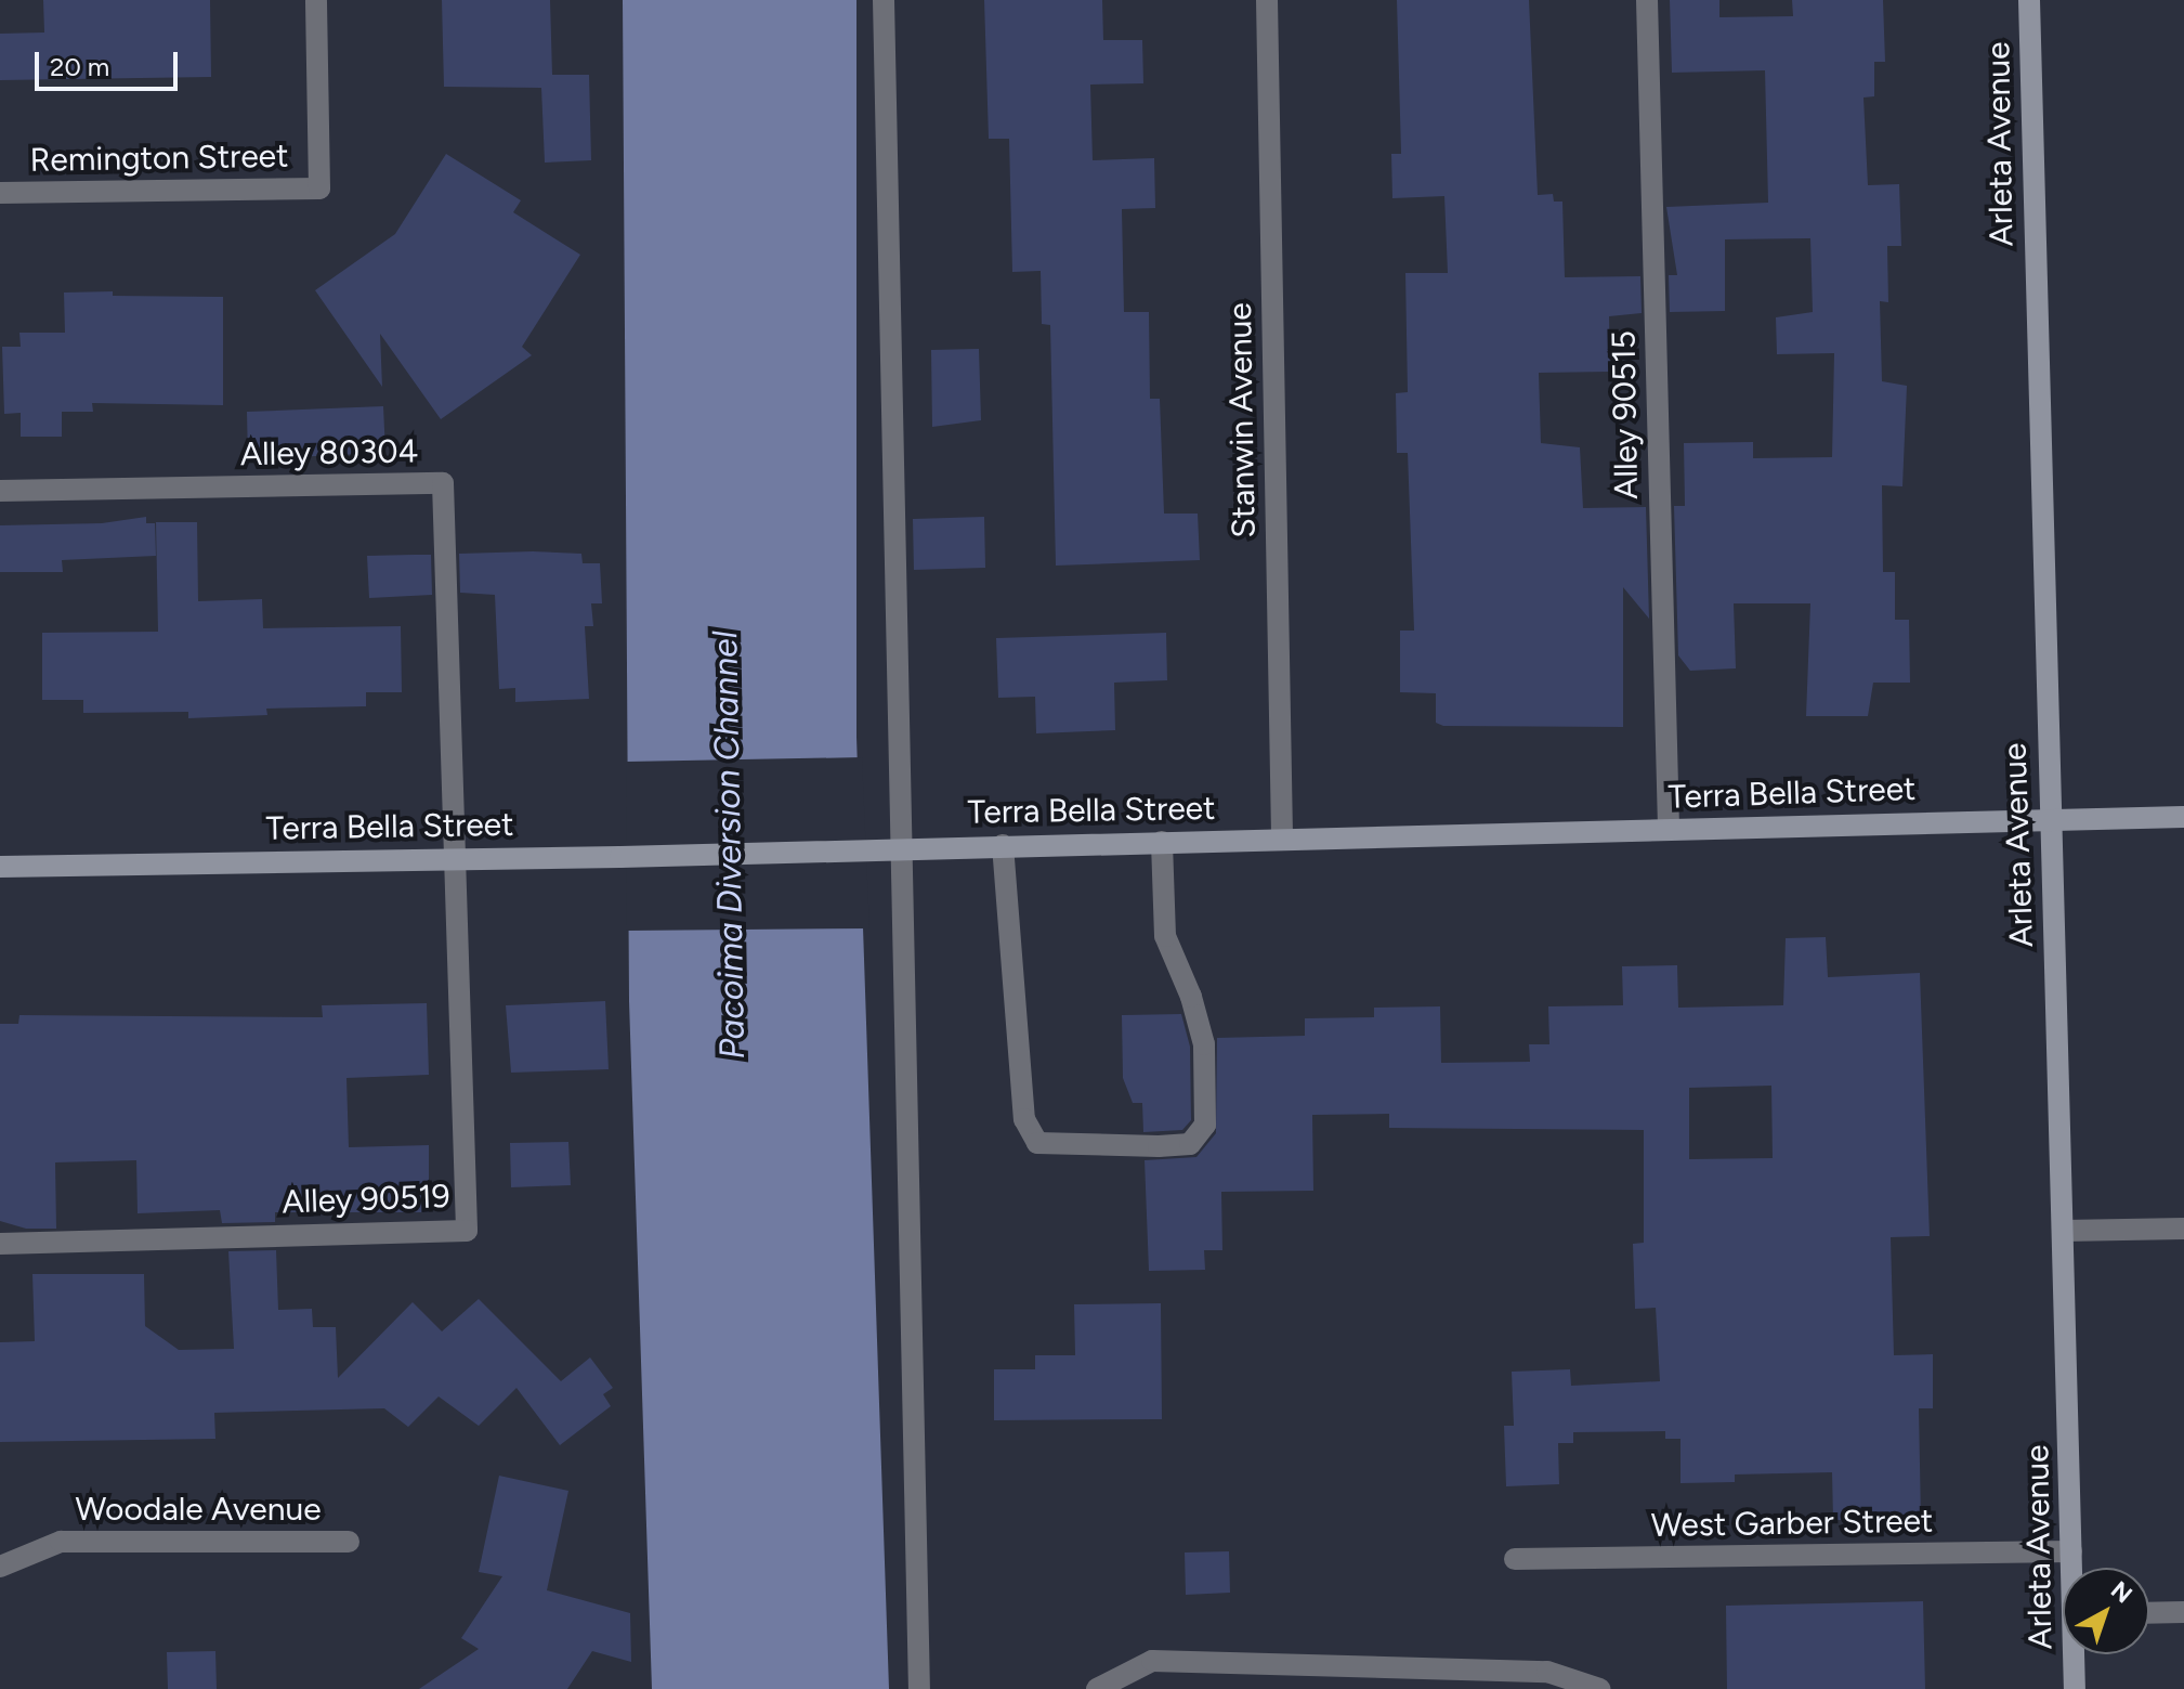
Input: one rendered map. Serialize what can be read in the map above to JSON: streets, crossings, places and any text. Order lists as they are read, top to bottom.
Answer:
{
  "streets": {
    "main road": ["Arleta Avenue", "Terra Bella Street"],
    "street": [
      "Remington Street",
      "Alley 90515",
      "Stanwin Avenue",
      "Alley 80304",
      "Alley 90519",
      "Woodale Avenue",
      "West Garber Street"
    ]
  },
  "crossings": [
    ["Arleta Avenue", "Terra Bella Street"],
    ["Arleta Avenue", "West Garber Street"],
    ["Alley 90515", "Terra Bella Street"],
    ["Stanwin Avenue", "Terra Bella Street"],
    ["Alley 80304", "Terra Bella Street"],
    ["Alley 80304", "Alley 90519"],
    ["Terra Bella Street", "Alley 90519"]
  ],
  "water": ["Pacoima Diversion Channel"],
  "scale_bar": "20 m",
  "north": "top right"
}
